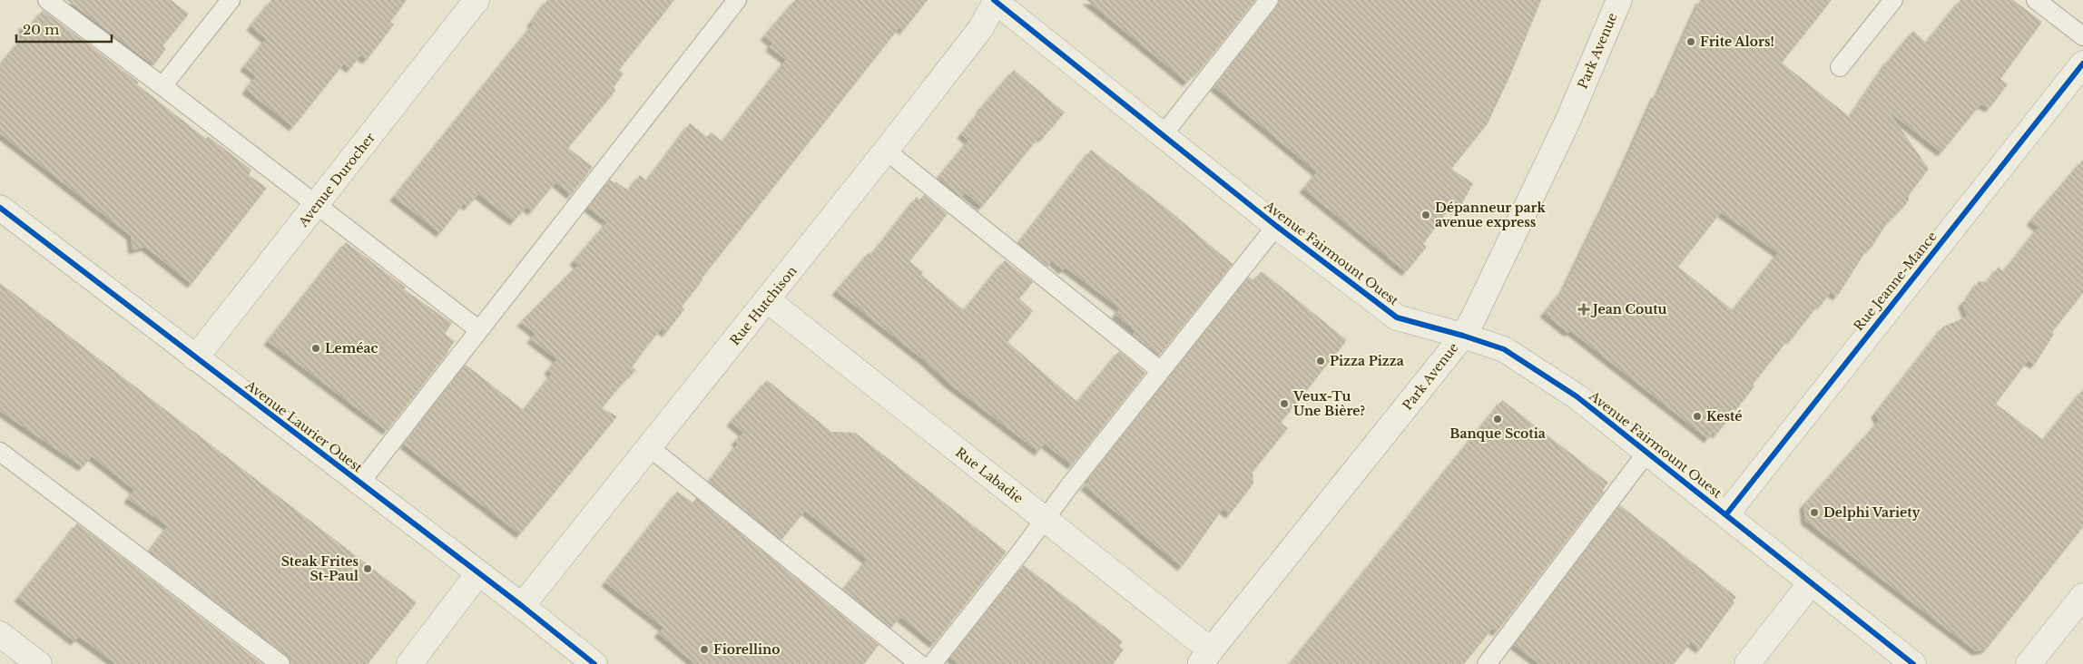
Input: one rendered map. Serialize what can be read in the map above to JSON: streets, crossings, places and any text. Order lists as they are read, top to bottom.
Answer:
{
  "streets": {
    "street": [
      "Park Avenue",
      "Avenue Durocher",
      "Avenue Fairmount Ouest",
      "Rue Jeanne-Mance",
      "Rue Hutchison",
      "Avenue Laurier Ouest",
      "Rue Labadie"
    ]
  },
  "crossings": [
    ["Park Avenue", "Avenue Fairmount Ouest"],
    ["Park Avenue", "Rue Labadie"],
    ["Avenue Durocher", "Avenue Laurier Ouest"],
    ["Avenue Fairmount Ouest", "Rue Jeanne-Mance"],
    ["Avenue Fairmount Ouest", "Rue Hutchison"],
    ["Rue Hutchison", "Avenue Laurier Ouest"],
    ["Rue Hutchison", "Rue Labadie"]
  ],
  "places": {
    "other": [
      "Frite Alors!",
      "Dépanneur park avenue express",
      "Leméac",
      "Pizza Pizza",
      "Veux-Tu Une Bière?",
      "Kesté",
      "Banque Scotia",
      "Delphi Variety",
      "Steak Frites St-Paul",
      "Fiorellino"
    ],
    "health": ["Jean Coutu"]
  },
  "scale_bar": "20 m"
}
